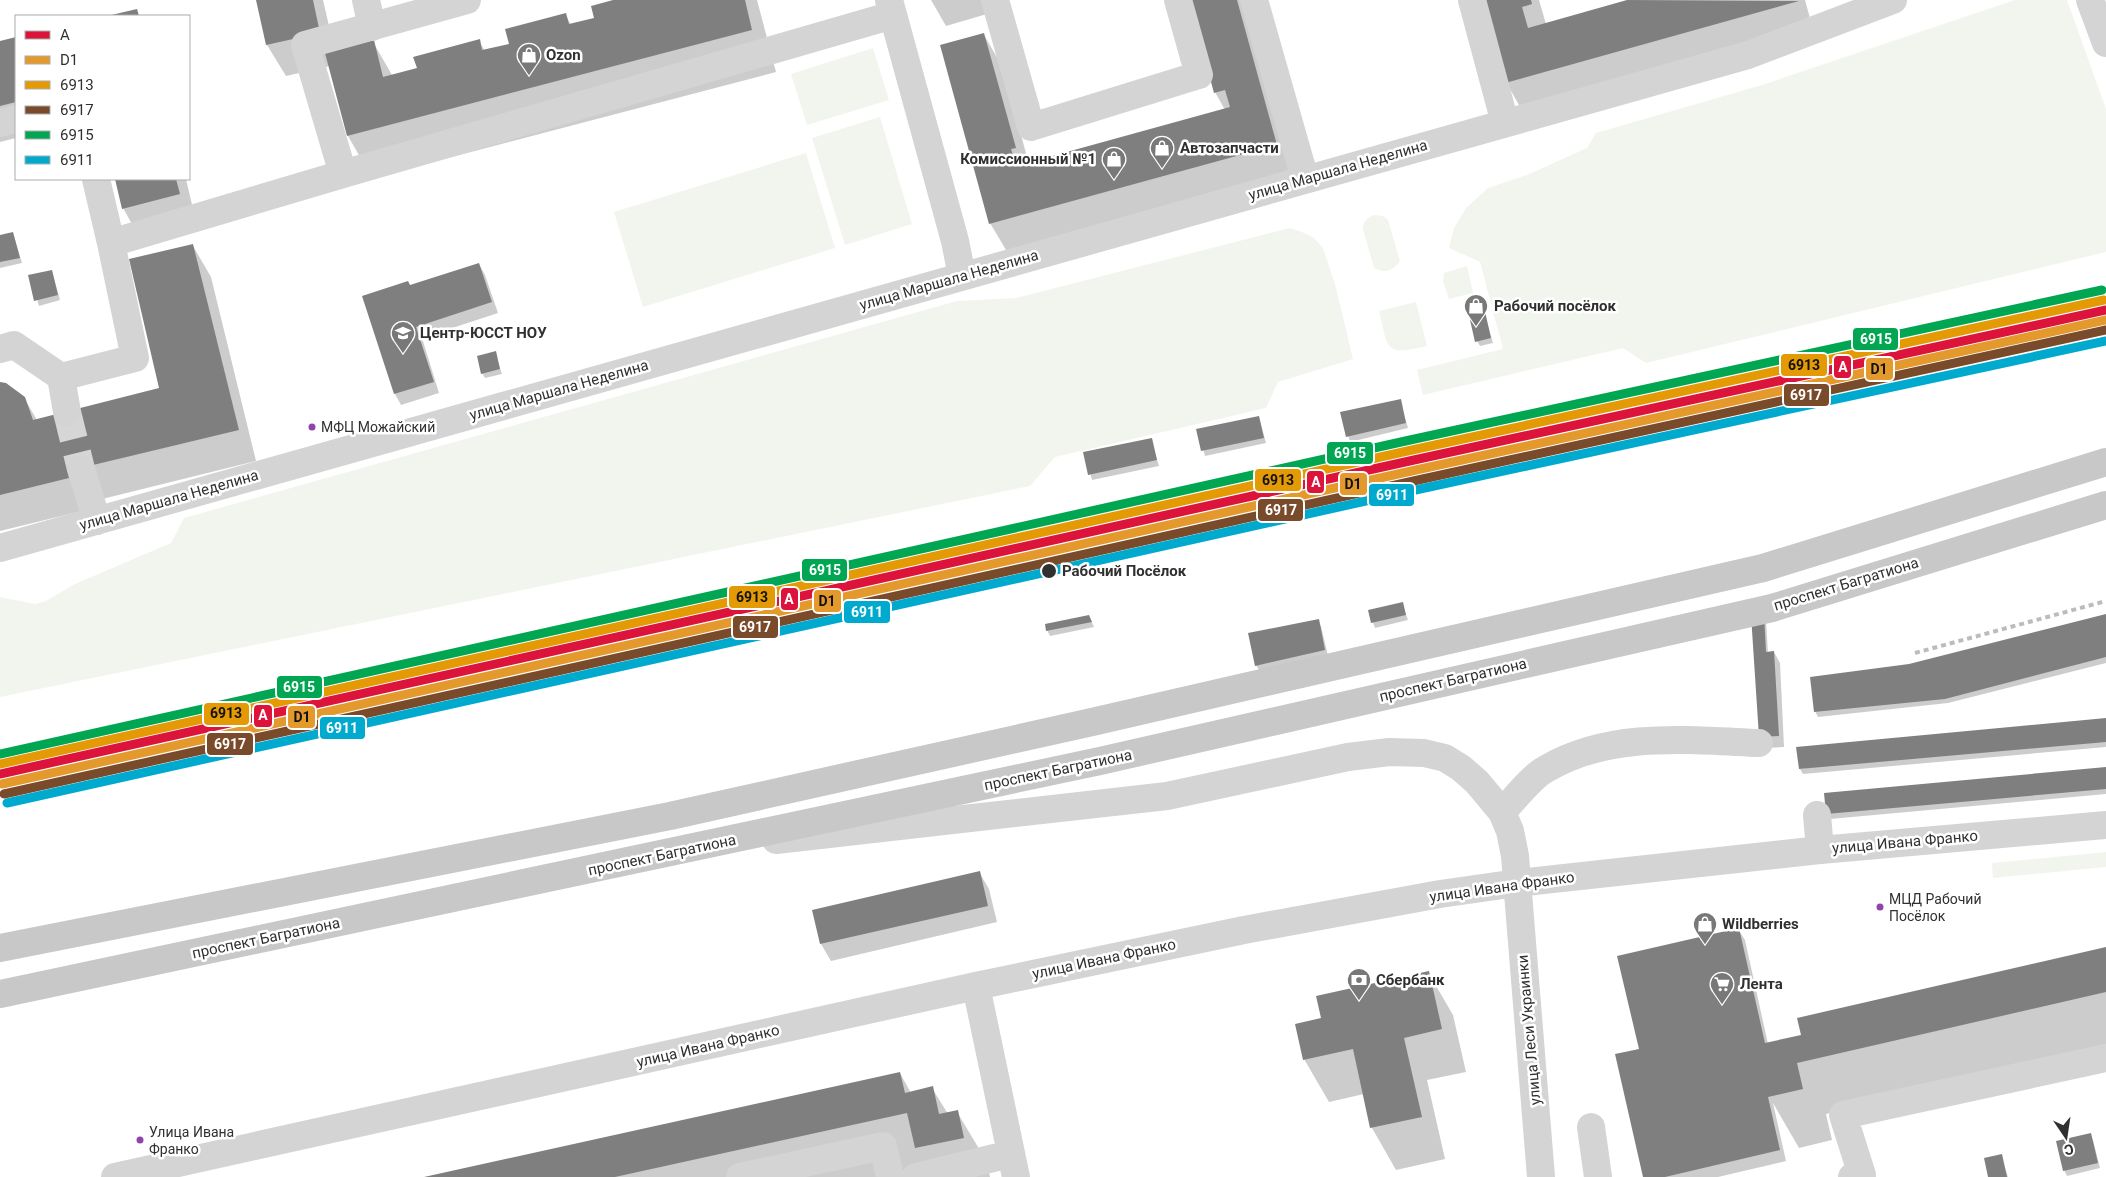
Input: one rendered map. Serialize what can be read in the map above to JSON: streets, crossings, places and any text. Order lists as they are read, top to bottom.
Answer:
{
  "streets": {
    "main road": ["проспект Багратиона"],
    "street": ["улица Маршала Неделина", "улица Ивана Франко", "улица Леси Украинки"]
  },
  "crossings": [
    ["проспект Багратиона", "улица Леси Украинки"],
    ["улица Ивана Франко", "улица Леси Украинки"]
  ],
  "places": {
    "shop": [
      "Ozon",
      "Автозапчасти",
      "Комиссионный №1",
      "Рабочий посёлок",
      "Wildberries"
    ],
    "school or university": ["Центр-ЮССТ НОУ"],
    "other": [
      "МФЦ Можайский",
      "Рабочий Посёлок",
      "МЦД Рабочий Посёлок",
      "Улица Ивана Франко"
    ],
    "bank": ["Сбербанк"],
    "supermarket": ["Лента"]
  },
  "lines": [
    "transit line 6915",
    "transit line 6913",
    "transit line A",
    "transit line D1",
    "transit line 6917",
    "transit line 6911"
  ],
  "legend": [
    "A",
    "D1",
    "6913",
    "6917",
    "6915",
    "6911"
  ],
  "north": "bottom"
}
